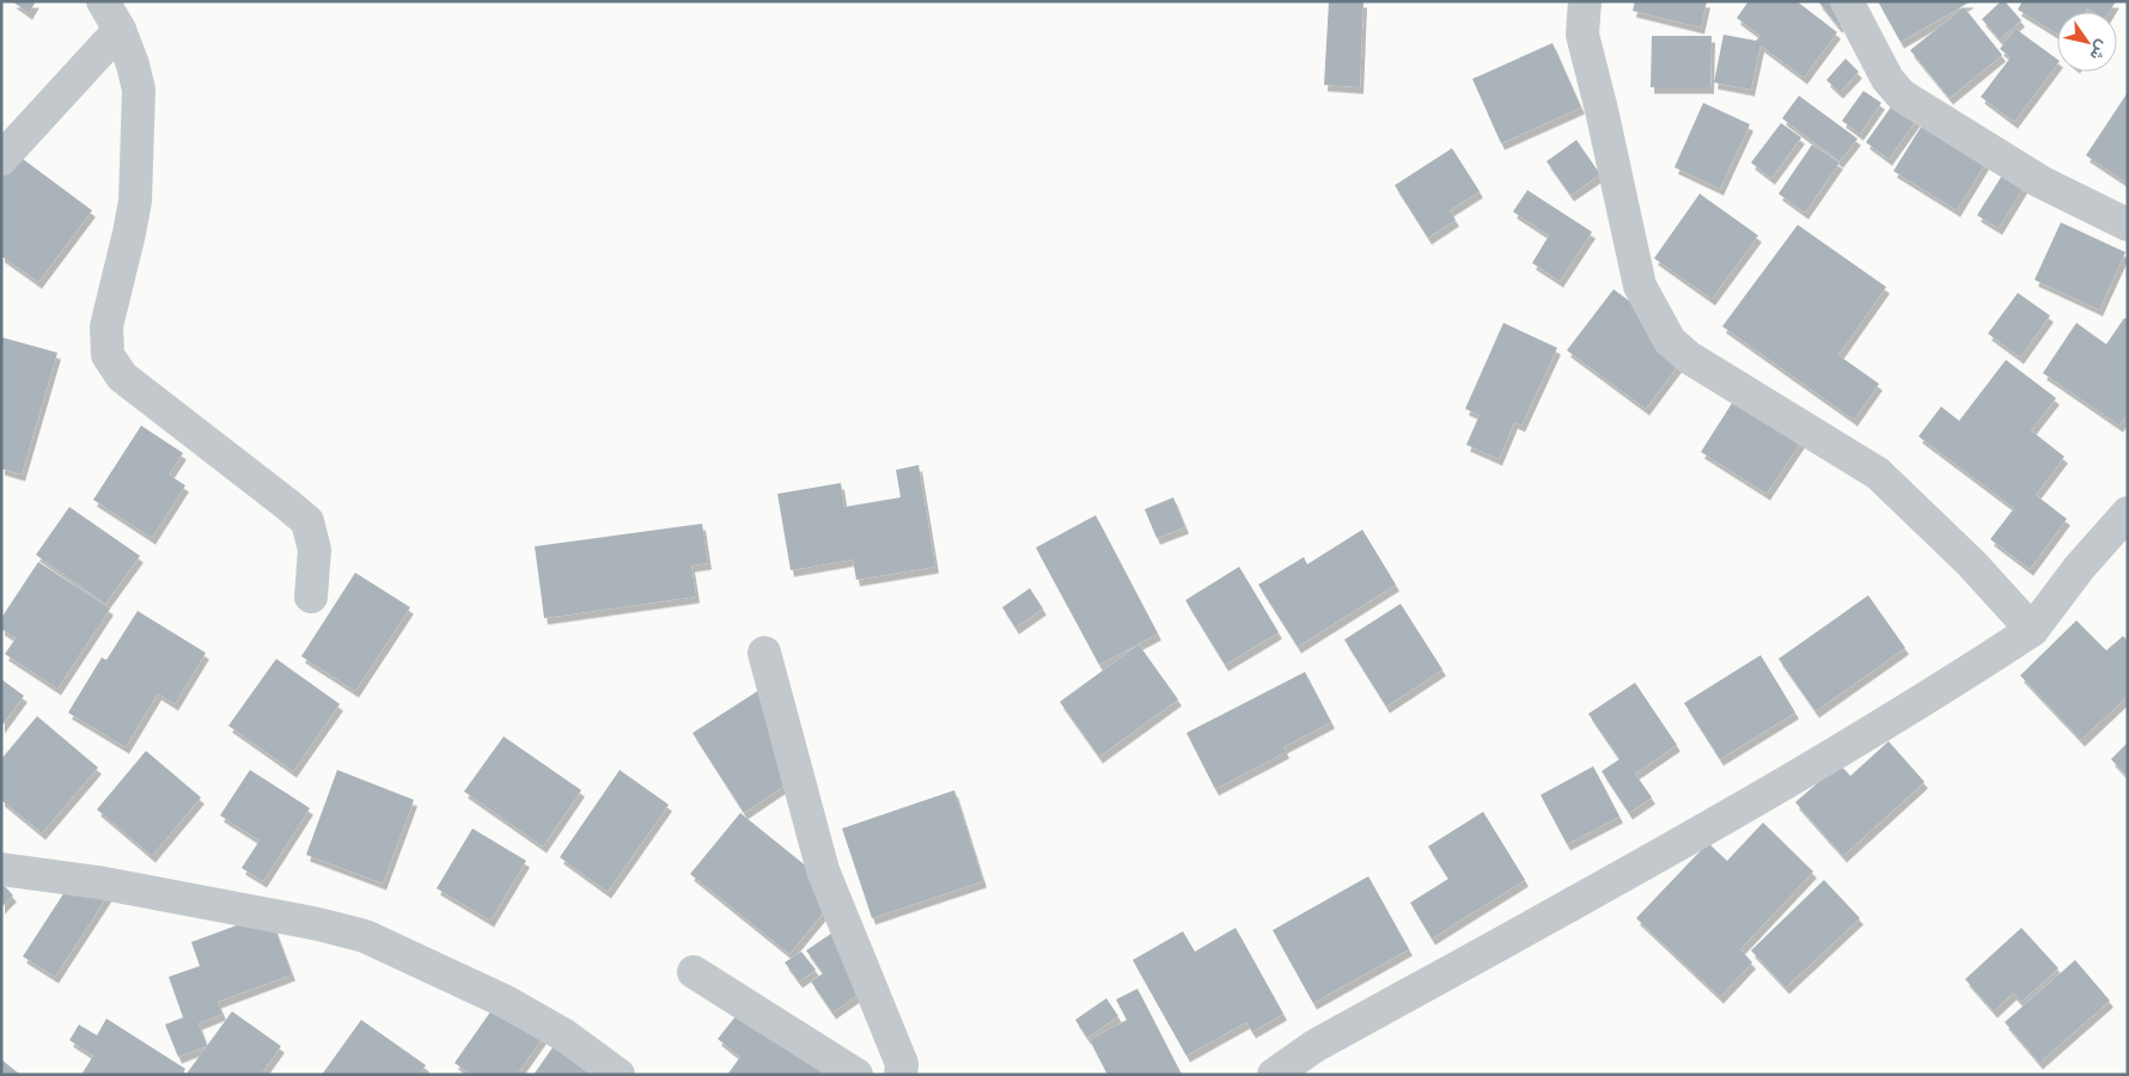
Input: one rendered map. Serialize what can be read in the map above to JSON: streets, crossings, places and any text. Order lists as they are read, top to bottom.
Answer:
{
  "north": "bottom right"
}
